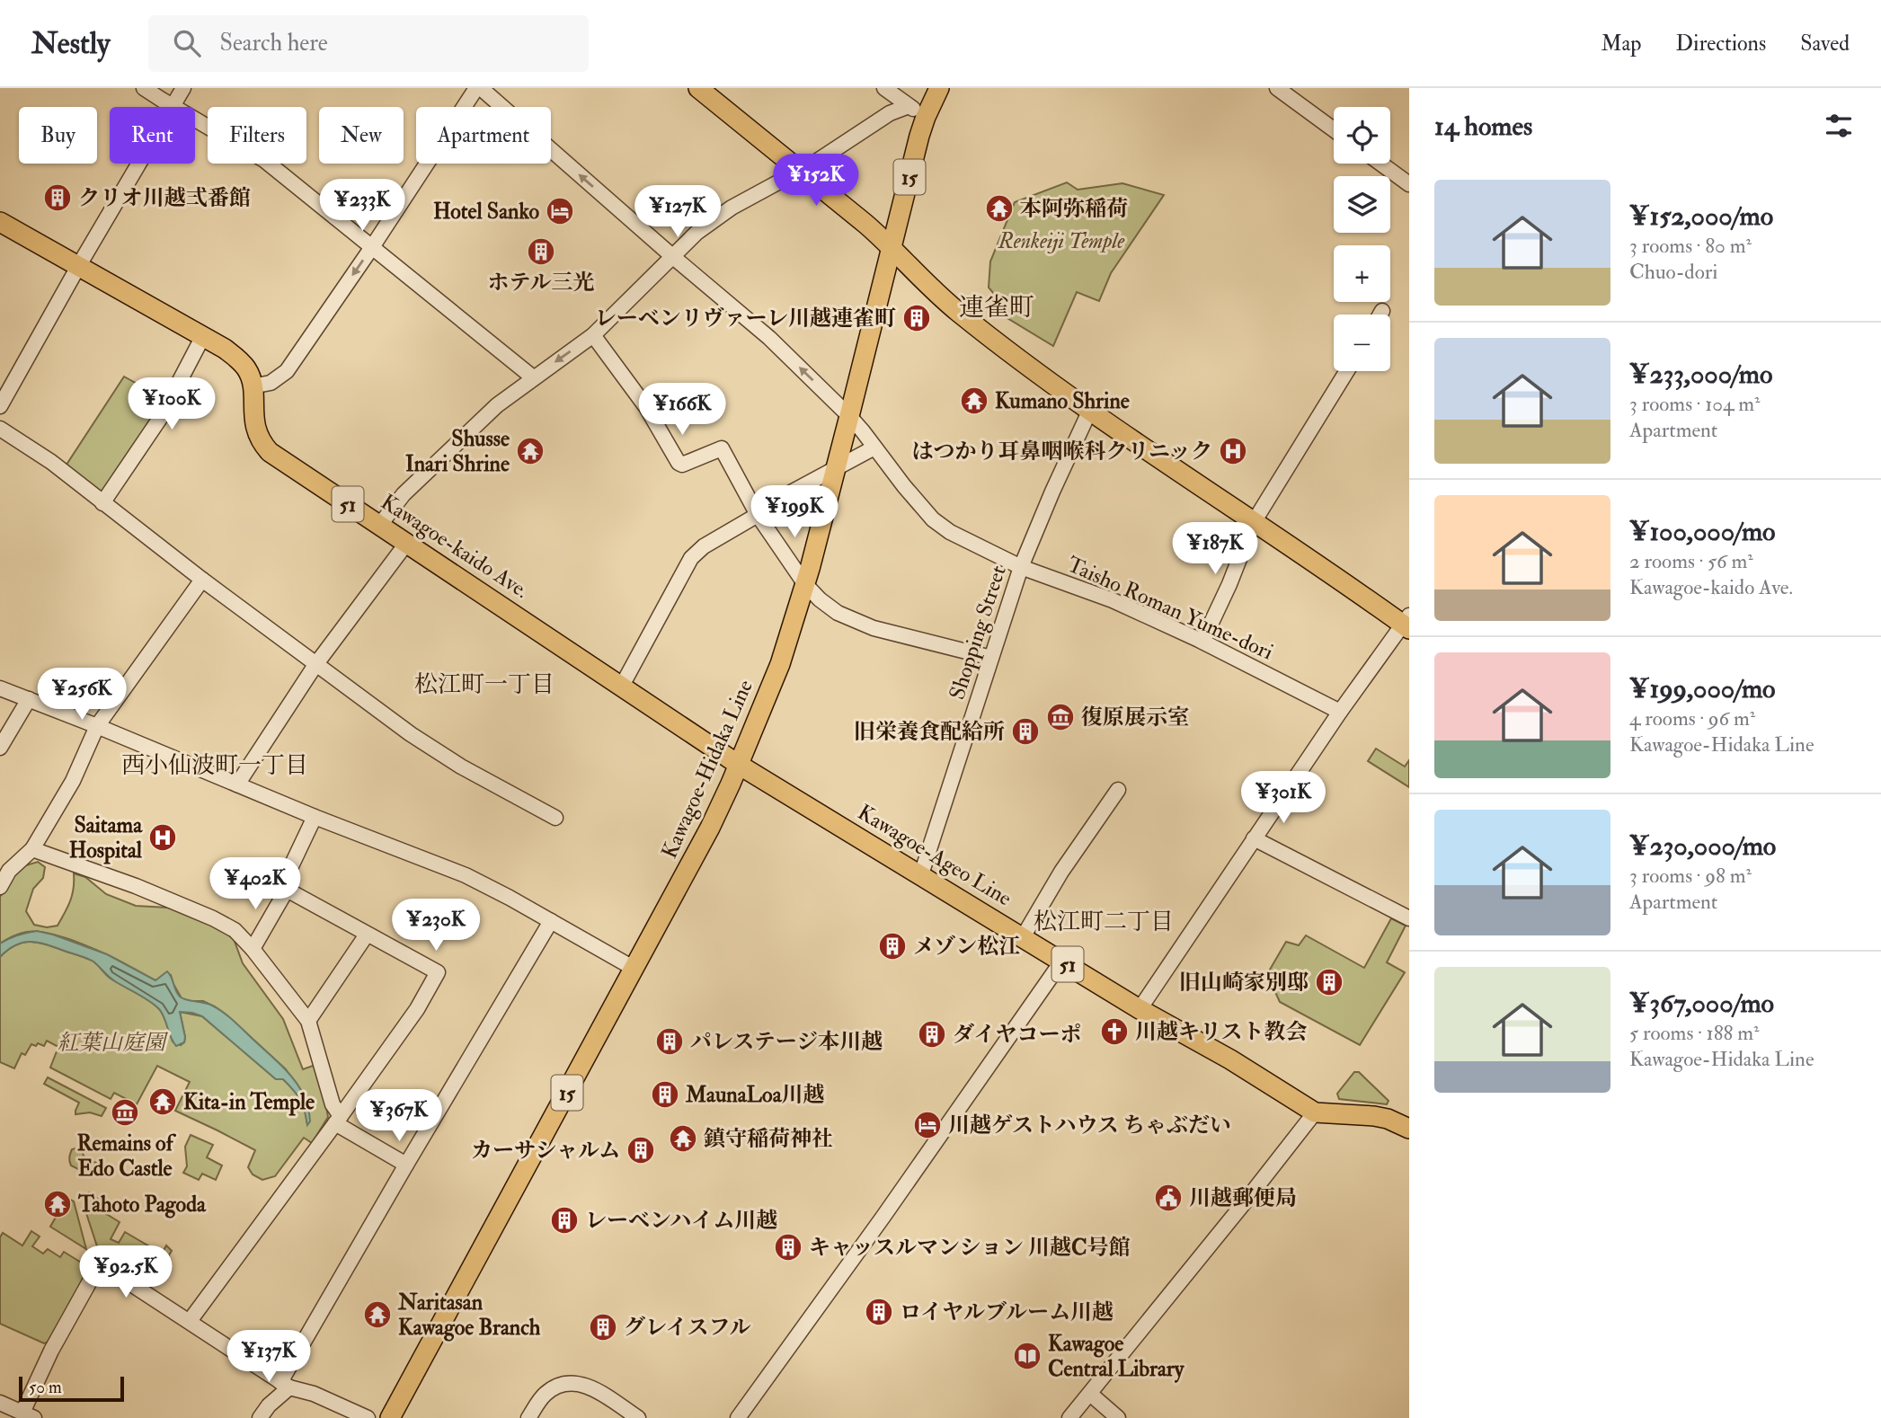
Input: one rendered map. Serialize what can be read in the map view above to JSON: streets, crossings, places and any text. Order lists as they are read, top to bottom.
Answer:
{
  "streets": {
    "main road": [
      "15",
      "51",
      "Kawagoe-kaido Ave.",
      "Kawagoe-Hidaka Line",
      "Kawagoe-Ageo Line"
    ],
    "street": ["Taisho Roman Yume-dori", "Shopping Street"]
  },
  "crossings": [
    ["Kawagoe-kaido Ave.", "Kawagoe-Hidaka Line"],
    ["Kawagoe-kaido Ave.", "Kawagoe-Ageo Line"],
    ["Taisho Roman Yume-dori", "Shopping Street"],
    ["Taisho Roman Yume-dori", "Kawagoe-Hidaka Line"],
    ["Shopping Street", "Kawagoe-Ageo Line"],
    ["Kawagoe-Hidaka Line", "Kawagoe-Ageo Line"]
  ],
  "one_way": ["Taisho Roman Yume-dori"],
  "districts": [
    "連雀町",
    "松江町一丁目",
    "西小仙波町一丁目",
    "松江町二丁目"
  ],
  "parks": ["Renkeiji Temple", "紅葉山庭園"],
  "places": {
    "building": [
      "クリオ川越弍番館",
      "ホテル三光",
      "レーベンリヴァーレ川越連雀町",
      "旧栄養食配給所",
      "メゾン松江",
      "旧山崎家別邸",
      "ダイヤコーポ",
      "パレステージ本川越",
      "MaunaLoa川越",
      "カーサシャルム",
      "レーベンハイム川越",
      "キャッスルマンション 川越C号館",
      "ロイヤルブルーム川越",
      "グレイスフル"
    ],
    "temple": [
      "本阿弥稲荷",
      "Kumano Shrine",
      "Shusse Inari Shrine",
      "Kita-in Temple",
      "鎮守稲荷神社",
      "Tahoto Pagoda",
      "Naritasan Kawagoe Branch"
    ],
    "hotel": ["Hotel Sanko", "川越ゲストハウス ちゃぶだい"],
    "hospital": ["はつかり耳鼻咽喉科クリニック", "Saitama Hospital"],
    "museum": ["復原展示室", "Remains of Edo Castle"],
    "church": ["川越キリスト教会"],
    "public building": ["川越郵便局"],
    "library": ["Kawagoe Central Library"]
  },
  "scale_bar": "50 m",
  "page": {
    "header": "Nestly",
    "search": "Search here",
    "nav": ["Map", "Directions", "Saved"],
    "heading": "14 homes",
    "map_buttons": ["+", "−"],
    "chip": [
      "Buy",
      "Rent",
      "Filters",
      "New",
      "Apartment"
    ],
    "price": [
      "¥152K",
      "¥233K",
      "¥127K",
      "¥100K",
      "¥166K",
      "¥199K",
      "¥187K",
      "¥256K",
      "¥301K",
      "¥402K",
      "¥230K",
      "¥367K",
      "¥92.5K",
      "¥137K"
    ],
    "list": [
      {
        "name": "¥152,000/mo",
        "note": "3 rooms · 80 m² · Chuo-dori"
      },
      {
        "name": "¥233,000/mo",
        "note": "3 rooms · 104 m² · Apartment"
      },
      {
        "name": "¥100,000/mo",
        "note": "2 rooms · 56 m² · Kawagoe-kaido Ave."
      },
      {
        "name": "¥199,000/mo",
        "note": "4 rooms · 96 m² · Kawagoe-Hidaka Line"
      },
      {
        "name": "¥230,000/mo",
        "note": "3 rooms · 98 m² · Apartment"
      },
      {
        "name": "¥367,000/mo",
        "note": "5 rooms · 188 m² · Kawagoe-Hidaka Line"
      }
    ],
    "scale": "50 m"
  }
}
